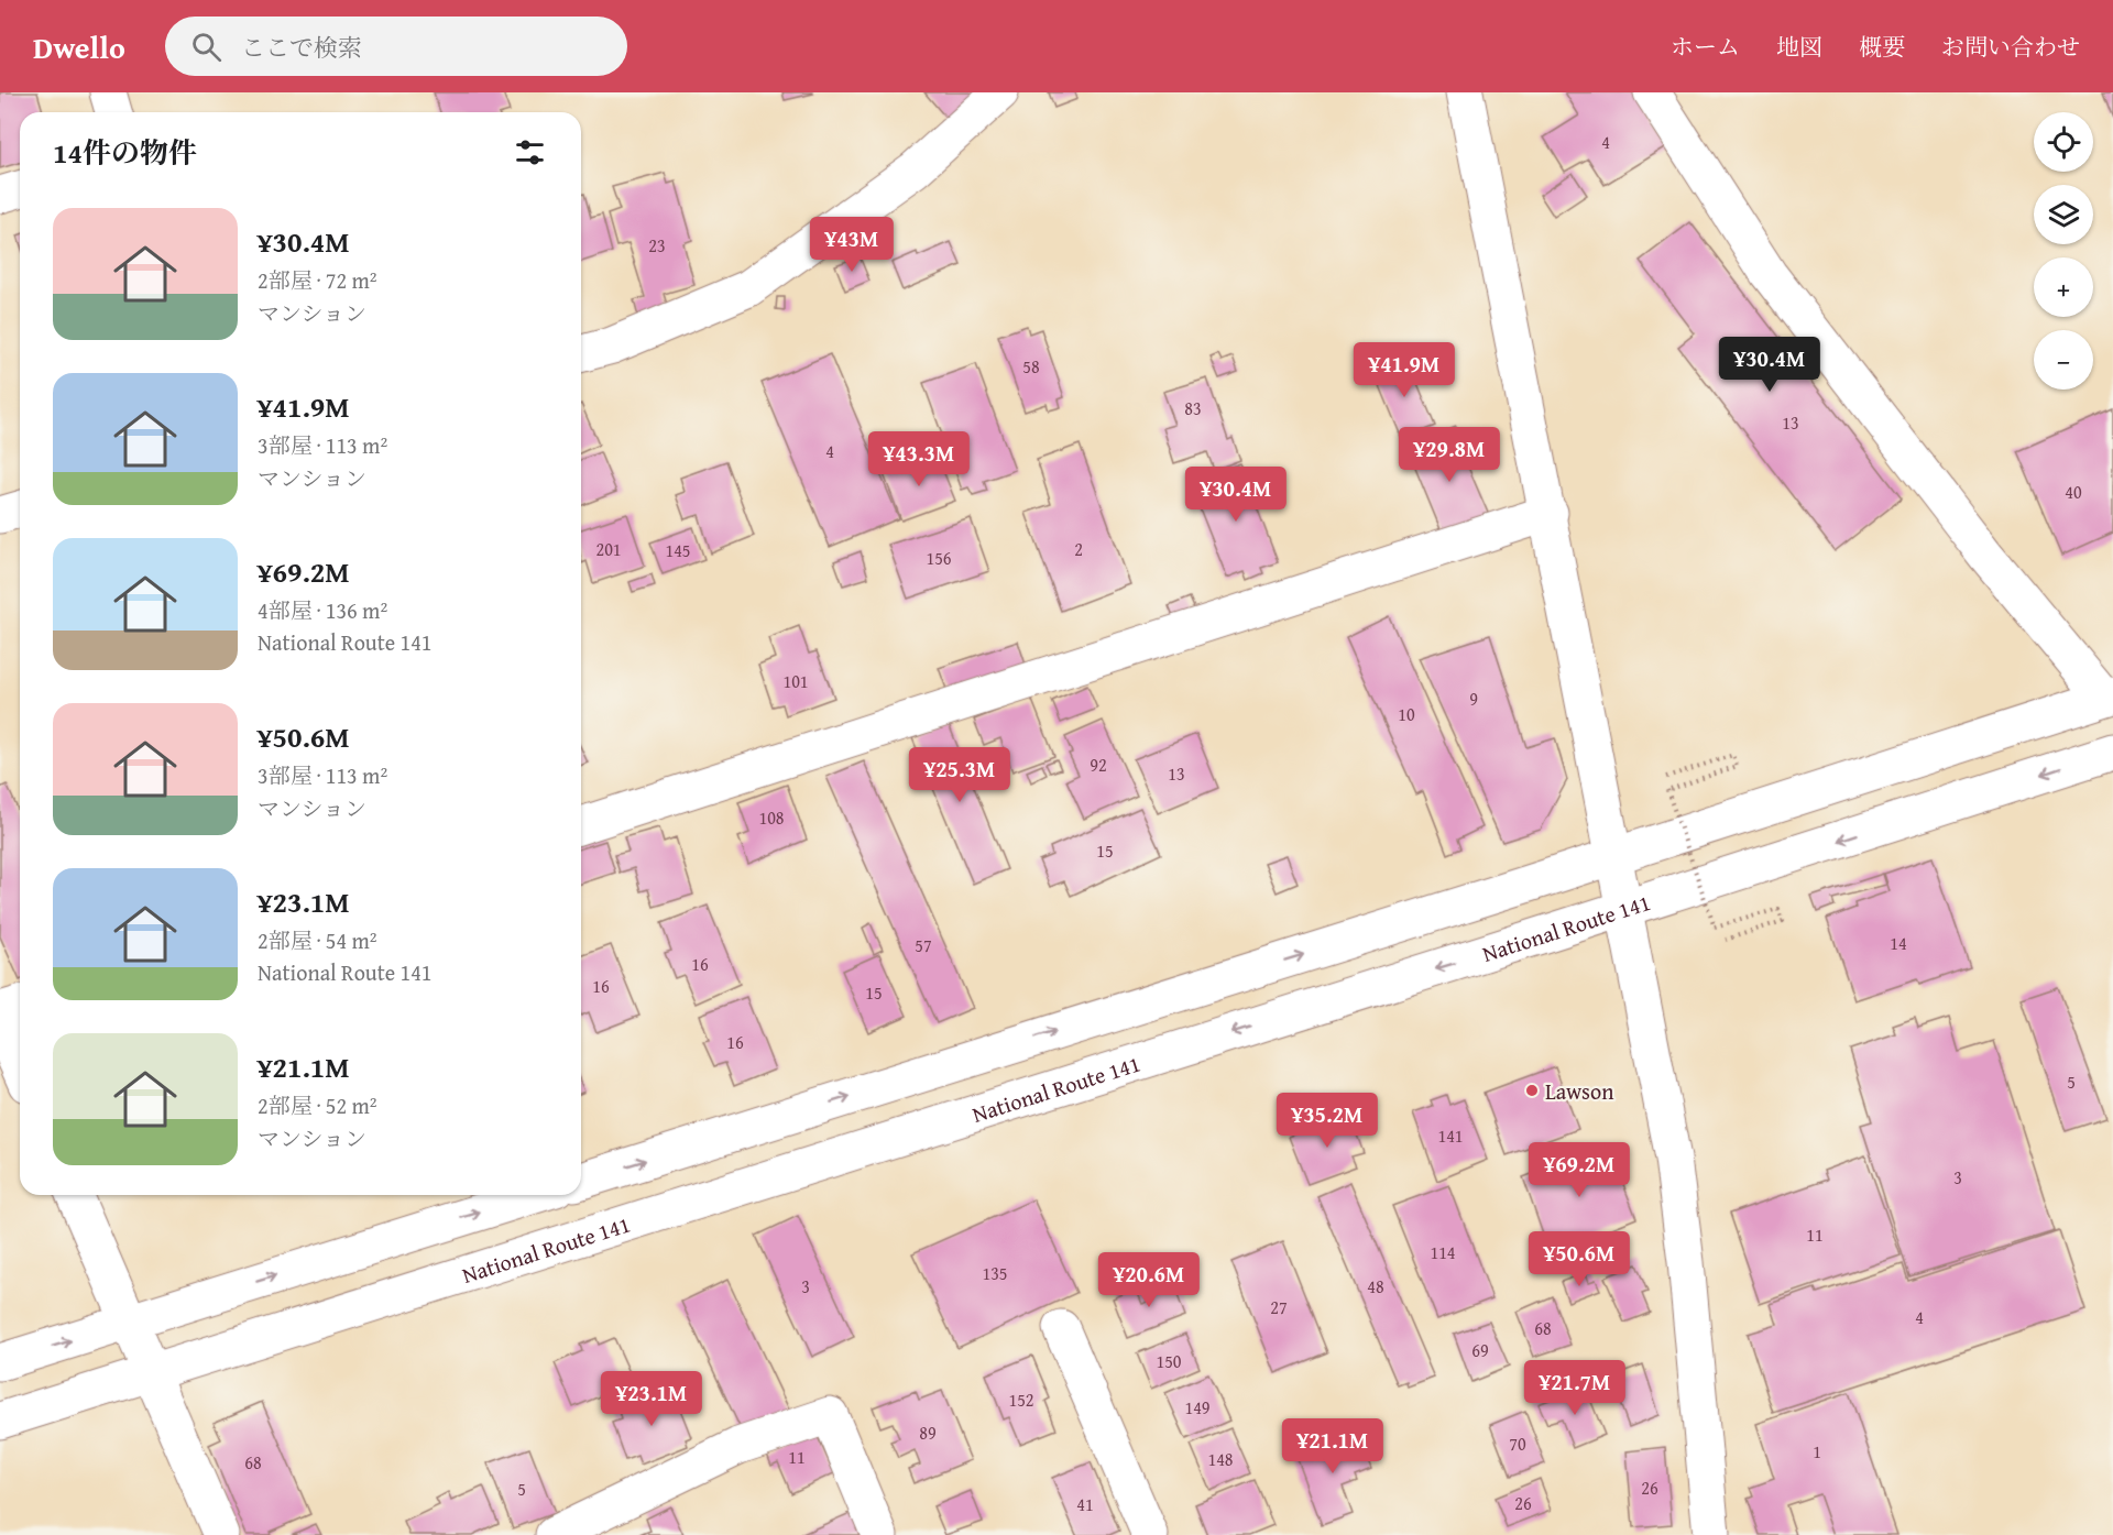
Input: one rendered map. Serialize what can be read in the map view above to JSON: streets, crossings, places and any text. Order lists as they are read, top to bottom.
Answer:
{
  "streets": {
    "main road": ["National Route 141"]
  },
  "places": ["Lawson"],
  "house_numbers": [
    "4",
    "23",
    "58",
    "83",
    "13",
    "4",
    "40",
    "201",
    "2",
    "145",
    "156",
    "101",
    "9",
    "10",
    "92",
    "13",
    "108",
    "15",
    "14",
    "57",
    "16",
    "16",
    "15",
    "16",
    "5",
    "141",
    "3",
    "11",
    "114",
    "135",
    "3",
    "48",
    "27",
    "4",
    "68",
    "69",
    "150",
    "152",
    "149",
    "89",
    "70",
    "1",
    "11",
    "148",
    "68",
    "26",
    "5",
    "26",
    "41"
  ],
  "page": {
    "header": "Dwello",
    "search": "ここで検索",
    "nav": [
      "ホーム",
      "地図",
      "概要",
      "お問い合わせ"
    ],
    "map_buttons": ["+", "−"],
    "heading": "14件の物件",
    "list": [
      {
        "name": "¥30.4M",
        "note": "2部屋 · 72 m² · マンション"
      },
      {
        "name": "¥41.9M",
        "note": "3部屋 · 113 m² · マンション"
      },
      {
        "name": "¥69.2M",
        "note": "4部屋 · 136 m² · National Route 141"
      },
      {
        "name": "¥50.6M",
        "note": "3部屋 · 113 m² · マンション"
      },
      {
        "name": "¥23.1M",
        "note": "2部屋 · 54 m² · National Route 141"
      },
      {
        "name": "¥21.1M",
        "note": "2部屋 · 52 m² · マンション"
      }
    ],
    "price": [
      "¥43M",
      "¥30.4M",
      "¥41.9M",
      "¥29.8M",
      "¥43.3M",
      "¥30.4M",
      "¥25.3M",
      "¥35.2M",
      "¥69.2M",
      "¥50.6M",
      "¥20.6M",
      "¥21.7M",
      "¥23.1M",
      "¥21.1M"
    ]
  }
}
